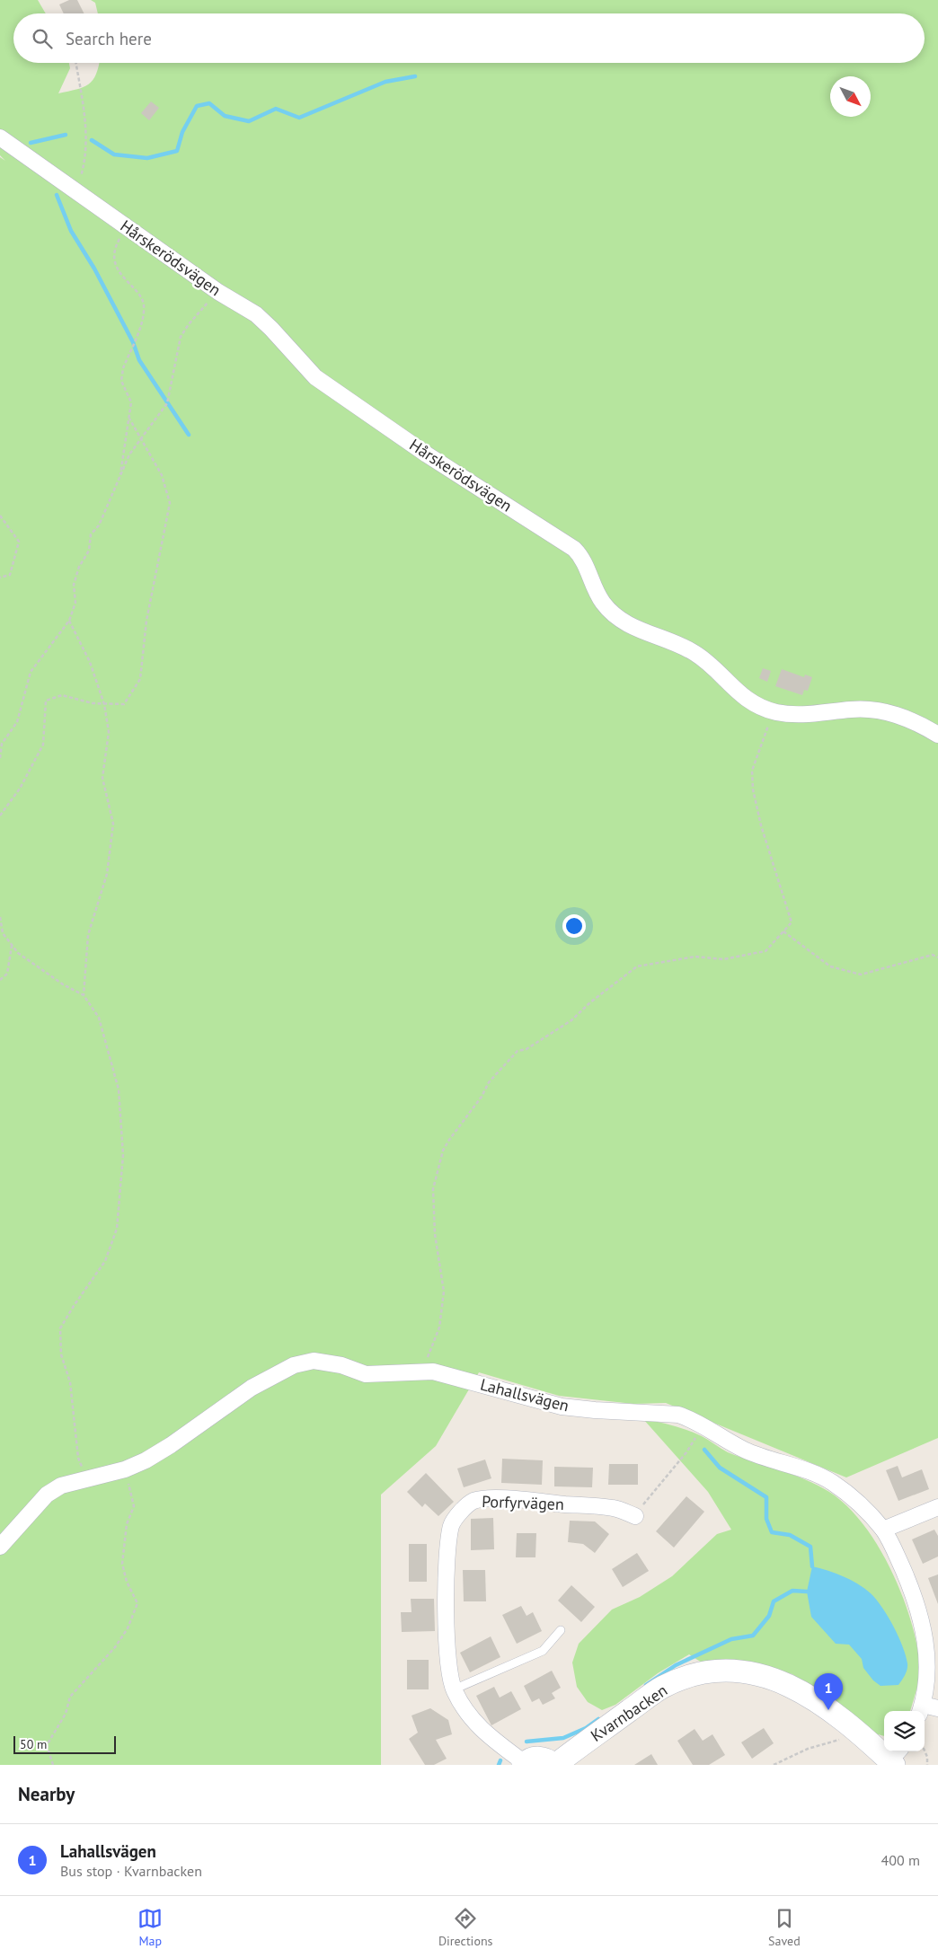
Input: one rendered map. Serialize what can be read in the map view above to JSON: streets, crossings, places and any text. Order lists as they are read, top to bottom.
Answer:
{
  "streets": {
    "street": [
      "Hårskerödsvägen",
      "Lahallsvägen",
      "Porfyrvägen",
      "Kvarnbacken"
    ]
  },
  "scale_bar": "50 m",
  "north": "bottom right",
  "page": {
    "search": "Search here",
    "pins": "1",
    "scale": "50 m",
    "heading": "Nearby",
    "list": [
      {
        "mark": "1",
        "name": "Lahallsvägen",
        "note": "Bus stop · Kvarnbacken",
        "value": "400 m"
      }
    ],
    "nav": ["Map", "Directions", "Saved"]
  }
}
